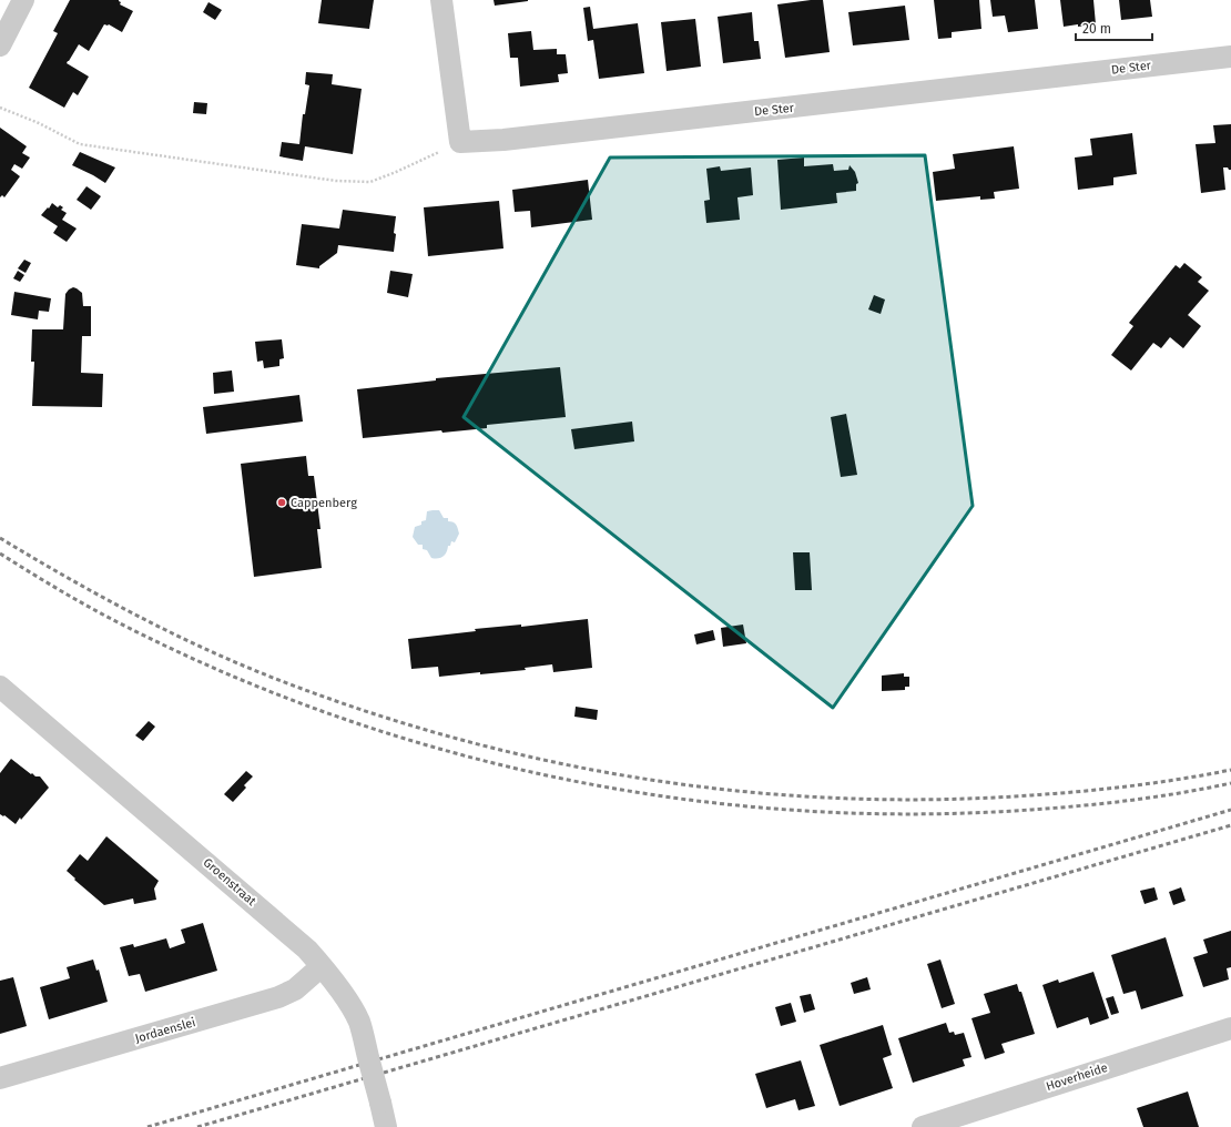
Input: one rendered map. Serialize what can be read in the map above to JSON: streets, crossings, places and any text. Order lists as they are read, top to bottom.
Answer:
{
  "streets": {
    "street": [
      "De Ster",
      "Groenstraat",
      "Jordaenslei",
      "Hoverheide"
    ]
  },
  "crossings": [
    ["Groenstraat", "Jordaenslei"]
  ],
  "places": ["Cappenberg"],
  "scale_bar": "20 m"
}
